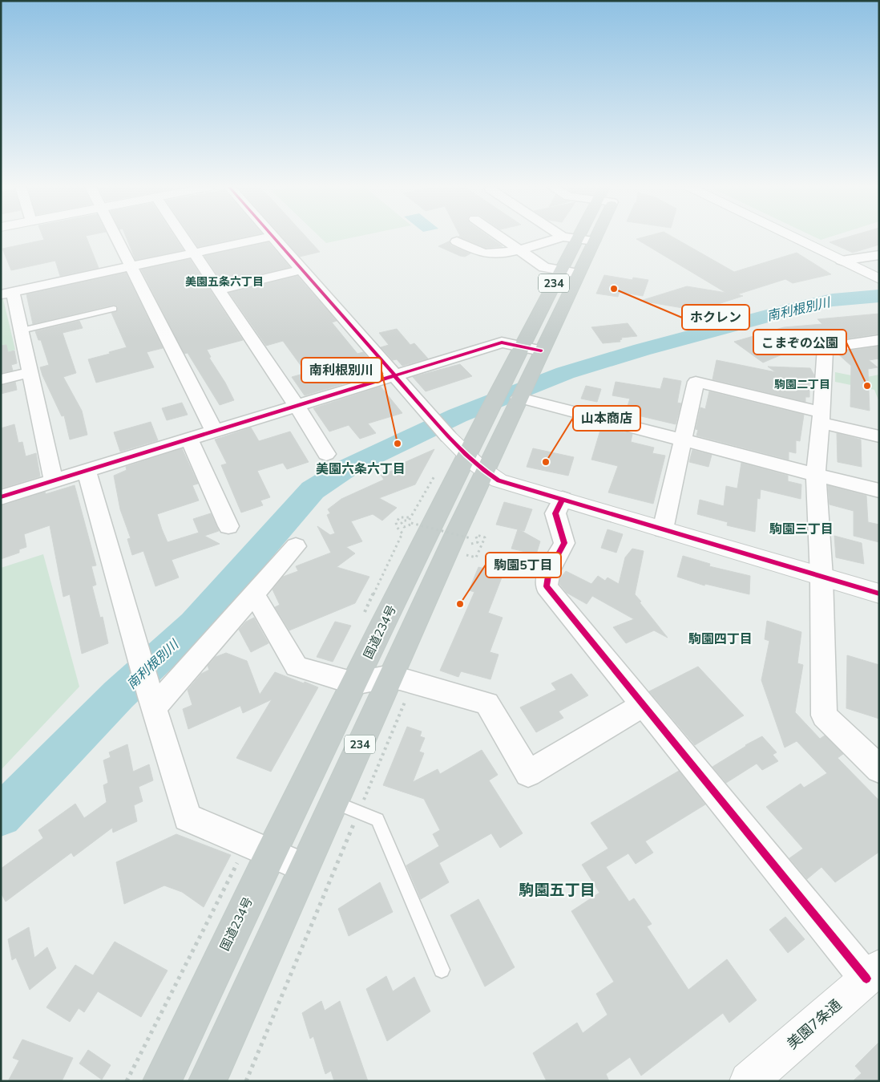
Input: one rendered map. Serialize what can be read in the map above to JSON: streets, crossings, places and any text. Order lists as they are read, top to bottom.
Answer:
{
  "streets": {
    "highway": ["234", "国道234号"],
    "street": ["美園7条通"]
  },
  "districts": [
    "美園五条六丁目",
    "駒園二丁目",
    "美園六条六丁目",
    "駒園三丁目",
    "駒園四丁目",
    "駒園五丁目"
  ],
  "water": ["南利根別川"],
  "places": [
    "ホクレン",
    "こまぞの公園",
    "南利根別川",
    "山本商店",
    "駒園5丁目"
  ]
}
